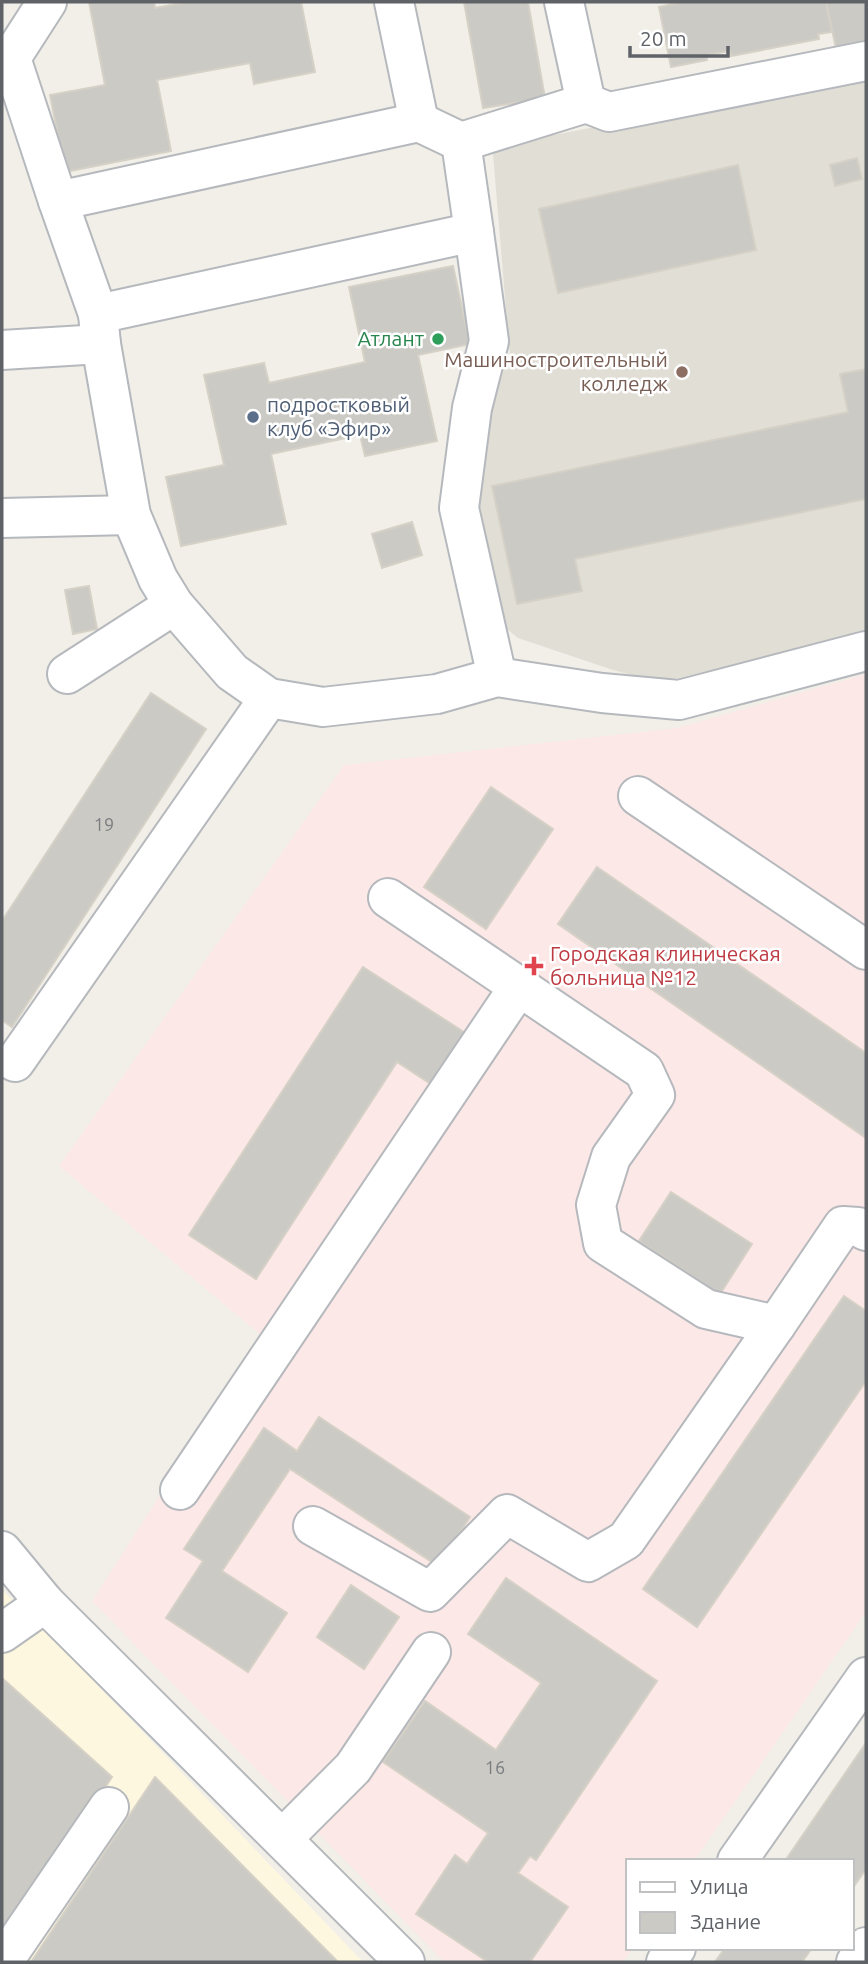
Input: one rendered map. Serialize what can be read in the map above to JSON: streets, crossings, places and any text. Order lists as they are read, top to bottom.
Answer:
{
  "places": {
    "other": ["Атлант", "Машиностроительный колледж", "подростковый клуб «Эфир»"],
    "health": ["Городская клиническая больница №12"]
  },
  "house_numbers": ["19", "16"],
  "legend": ["Улица", "Здание"],
  "scale_bar": "20 m"
}
